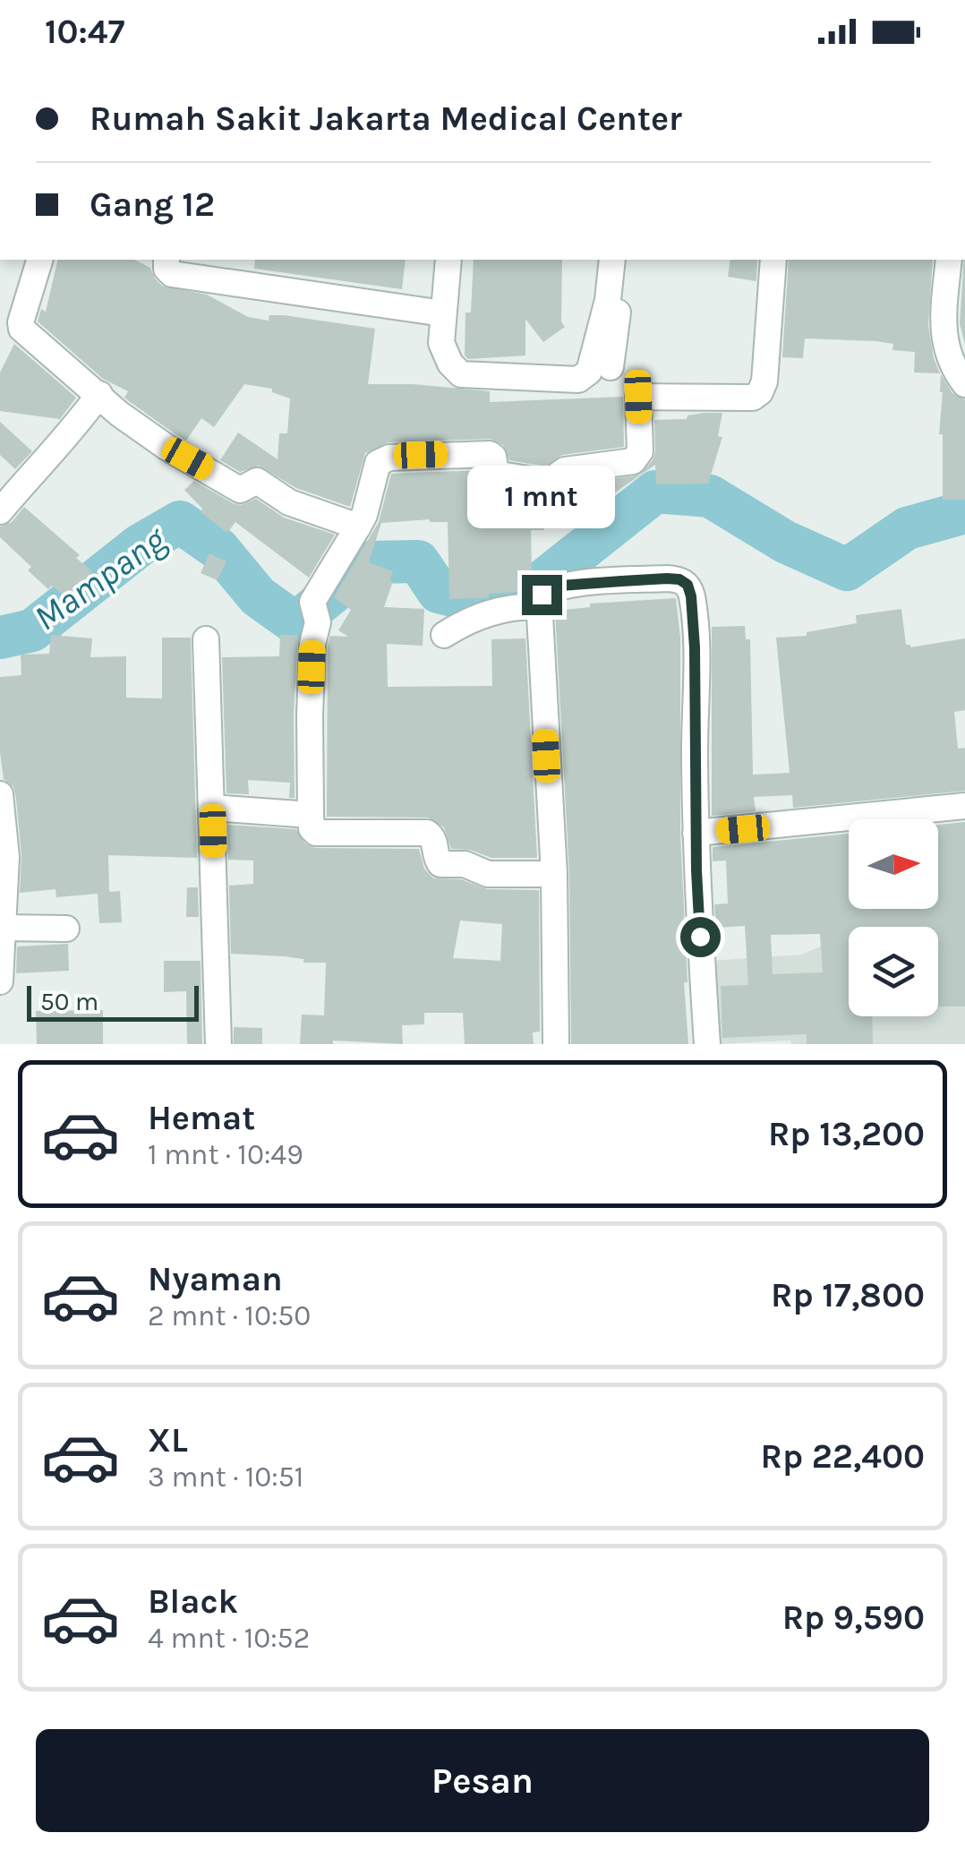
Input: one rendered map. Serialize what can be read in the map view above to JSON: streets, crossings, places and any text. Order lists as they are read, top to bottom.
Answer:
{
  "water": ["Mampang"],
  "scale_bar": "50 m",
  "north": "right",
  "page": {
    "status": "10:47",
    "banner": ["Rumah Sakit Jakarta Medical Center", "Gang 12"],
    "bubble": "1 mnt",
    "scale": "50 m",
    "list": [
      {
        "name": "Hemat",
        "note": "1 mnt · 10:49",
        "value": "Rp 13,200"
      },
      {
        "name": "Nyaman",
        "note": "2 mnt · 10:50",
        "value": "Rp 17,800"
      },
      {
        "name": "XL",
        "note": "3 mnt · 10:51",
        "value": "Rp 22,400"
      },
      {
        "name": "Black",
        "note": "4 mnt · 10:52",
        "value": "Rp 9,590"
      }
    ],
    "buttons": "Pesan"
  }
}
